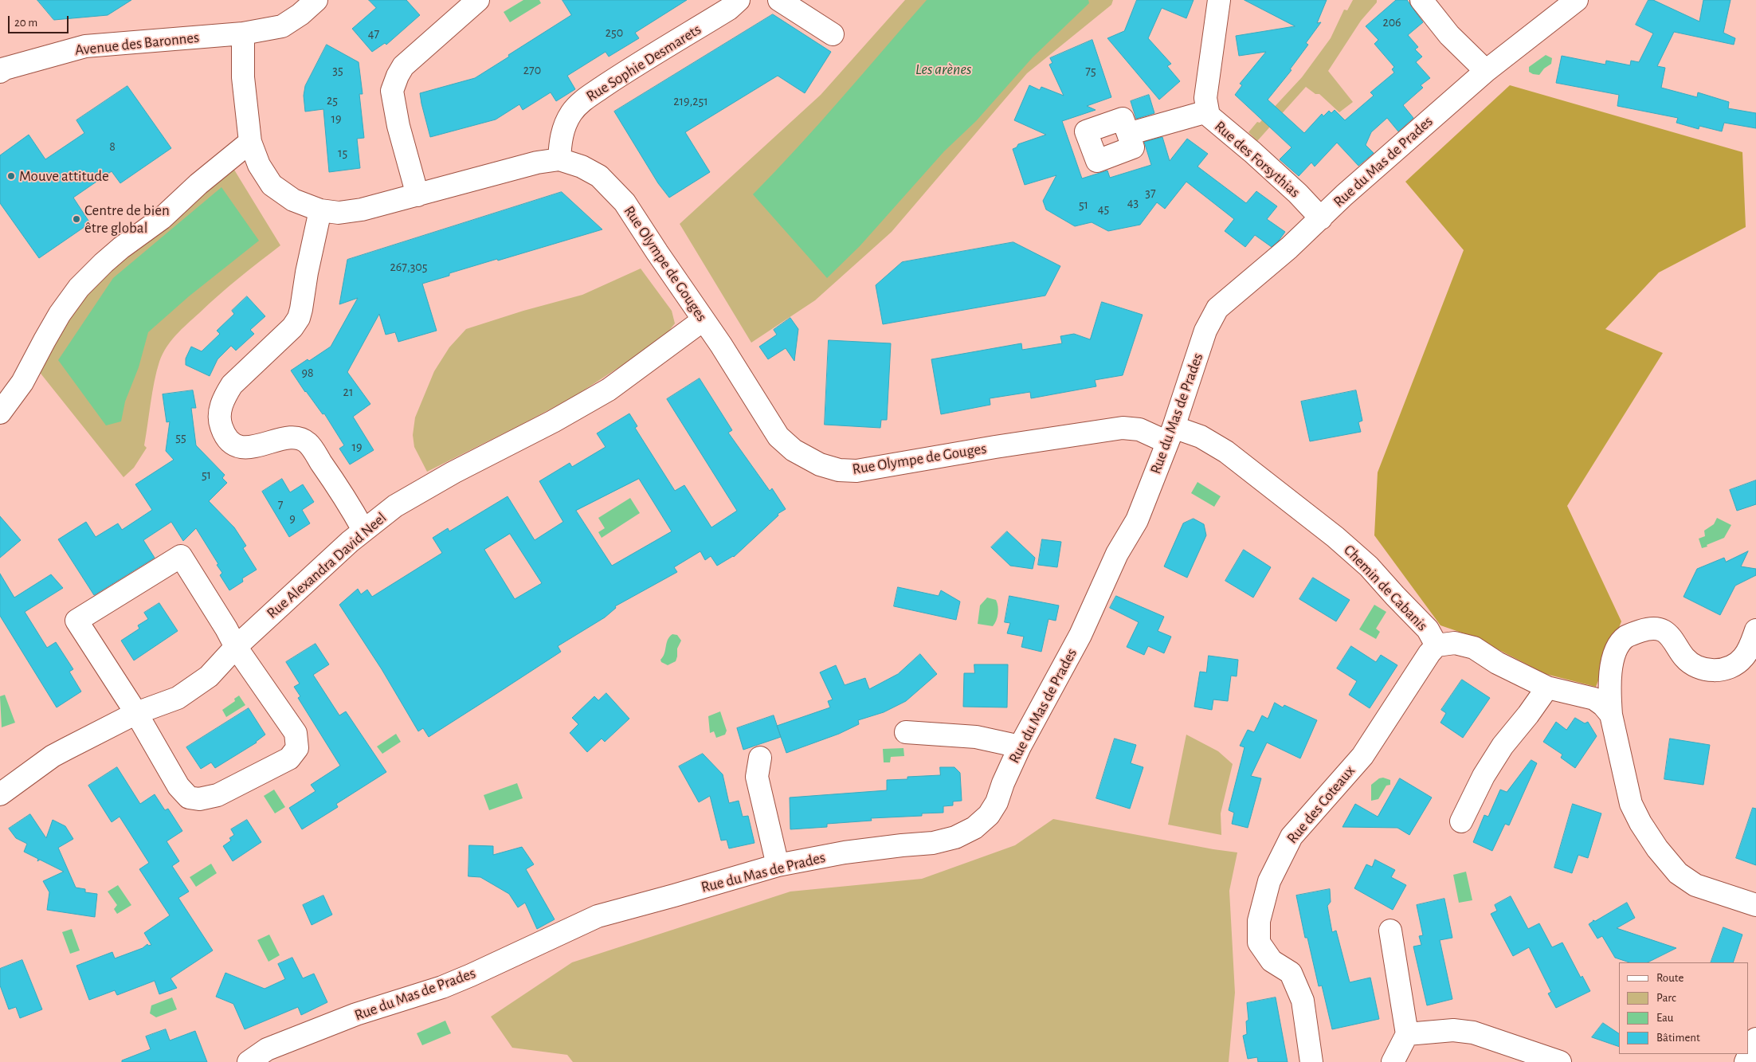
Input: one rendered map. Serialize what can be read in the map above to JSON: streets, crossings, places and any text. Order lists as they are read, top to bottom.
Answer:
{
  "streets": {
    "street": [
      "Avenue des Baronnes",
      "Rue Sophie Desmarets",
      "Rue des Forsythias",
      "Rue du Mas de Prades",
      "Rue Olympe de Gouges",
      "Rue Alexandra David Neel",
      "Chemin de Cabanis",
      "Rue des Coteaux"
    ]
  },
  "crossings": [
    ["Avenue des Baronnes", "Rue Olympe de Gouges"],
    ["Rue Sophie Desmarets", "Rue Olympe de Gouges"],
    ["Rue des Forsythias", "Rue du Mas de Prades"],
    ["Rue du Mas de Prades", "Rue Olympe de Gouges"],
    ["Rue du Mas de Prades", "Chemin de Cabanis"],
    ["Rue Olympe de Gouges", "Rue Alexandra David Neel"],
    ["Rue Olympe de Gouges", "Chemin de Cabanis"],
    ["Chemin de Cabanis", "Rue des Coteaux"]
  ],
  "water": ["Les arènes"],
  "places": ["Mouve attitude", "Centre de bien être global"],
  "house_numbers": [
    "206",
    "250",
    "47",
    "35",
    "270",
    "75",
    "25",
    "219,251",
    "19",
    "8",
    "15",
    "37",
    "43",
    "51",
    "45",
    "267,305",
    "98",
    "21",
    "55",
    "19",
    "51",
    "7",
    "9"
  ],
  "legend": [
    "Route",
    "Parc",
    "Eau",
    "Bâtiment"
  ],
  "scale_bar": "20 m"
}
